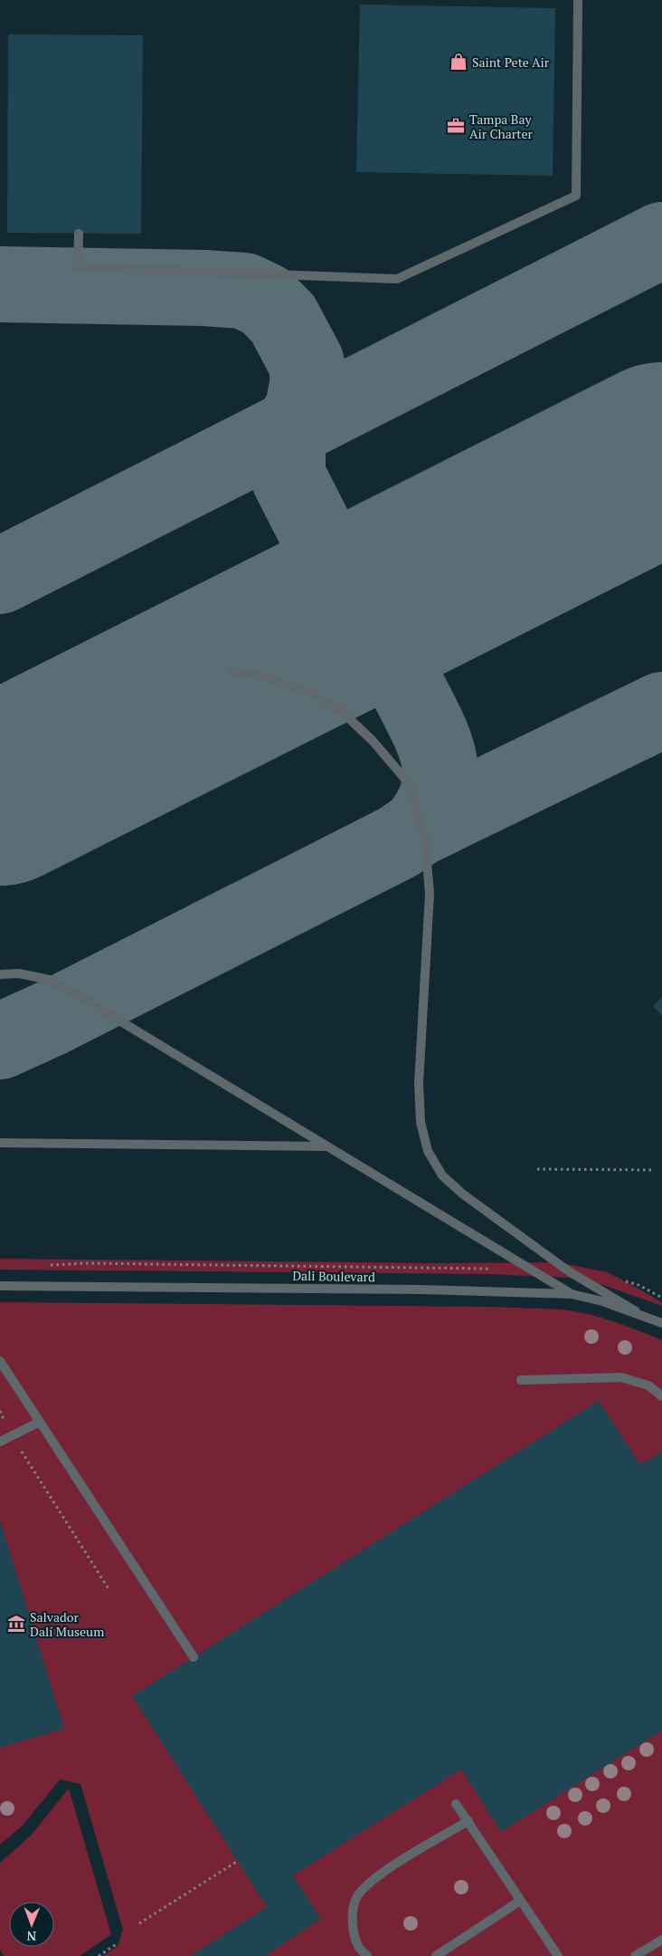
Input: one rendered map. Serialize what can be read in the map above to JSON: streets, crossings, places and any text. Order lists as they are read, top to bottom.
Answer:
{
  "streets": {
    "street": ["Dali Boulevard"]
  },
  "places": {
    "shop": ["Saint Pete Air"],
    "office": ["Tampa Bay Air Charter"],
    "museum": ["Salvador Dalí Museum"]
  },
  "north": "bottom"
}
